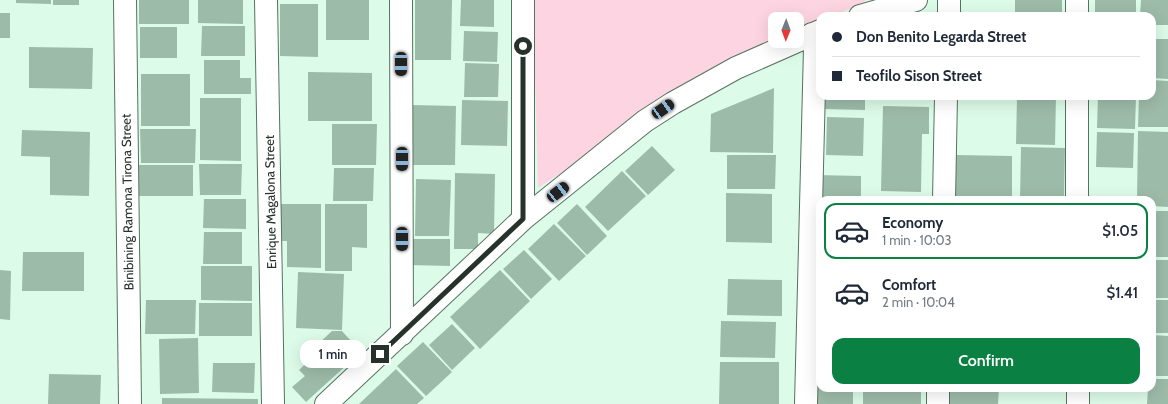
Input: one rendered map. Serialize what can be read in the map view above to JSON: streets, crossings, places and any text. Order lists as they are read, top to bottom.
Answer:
{
  "streets": {
    "street": ["Binibining Ramona Tirona Street", "Enrique Magalona Street"]
  },
  "north": "bottom",
  "page": {
    "banner": ["Don Benito Legarda Street", "Teofilo Sison Street"],
    "list": [
      {
        "name": "Economy",
        "note": "1 min · 10:03",
        "value": "$1.05"
      },
      {
        "name": "Comfort",
        "note": "2 min · 10:04",
        "value": "$1.41"
      }
    ],
    "buttons": "Confirm",
    "bubble": "1 min"
  }
}
